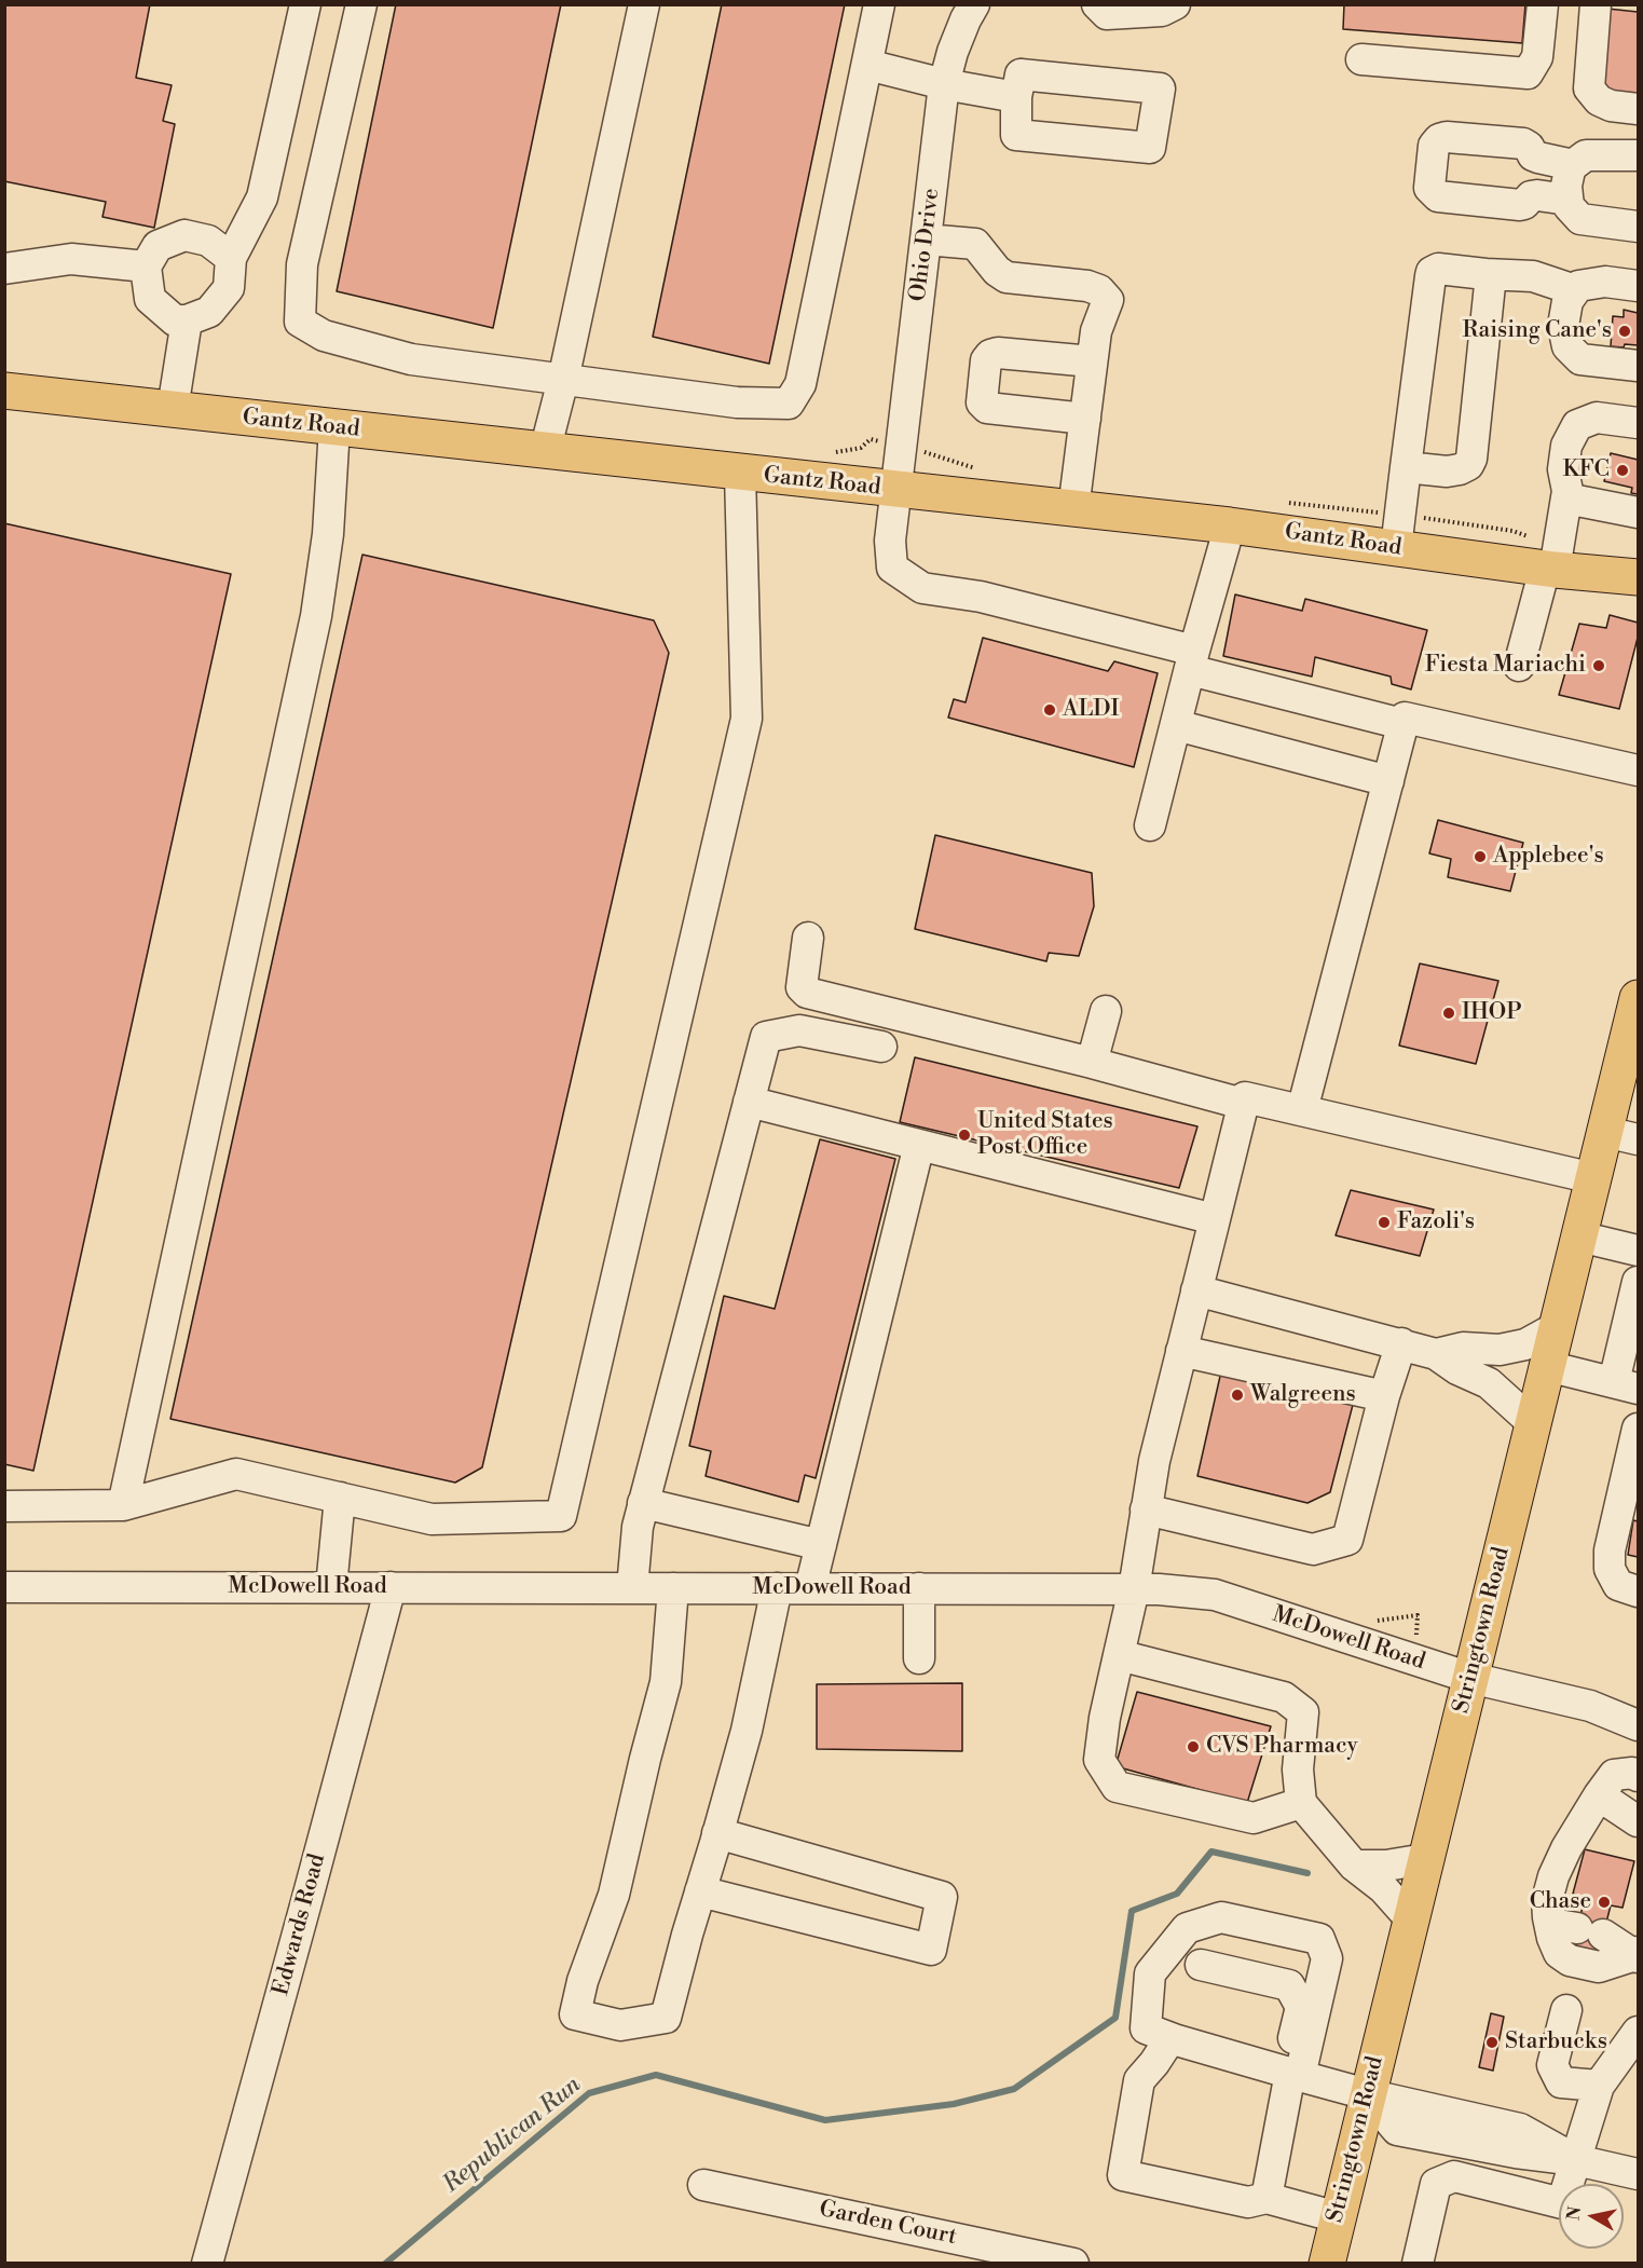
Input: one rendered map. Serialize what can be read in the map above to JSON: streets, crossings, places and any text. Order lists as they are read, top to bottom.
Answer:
{
  "streets": {
    "main road": ["Gantz Road", "Stringtown Road"],
    "street": [
      "Ohio Drive",
      "McDowell Road",
      "Edwards Road",
      "Garden Court"
    ]
  },
  "crossings": [
    ["Ohio Drive", "Gantz Road"],
    ["McDowell Road", "Stringtown Road"],
    ["McDowell Road", "Edwards Road"]
  ],
  "water": ["Republican Run"],
  "places": [
    "Raising Cane's",
    "KFC",
    "Fiesta Mariachi",
    "ALDI",
    "Applebee's",
    "IHOP",
    "United States Post Office",
    "Fazoli's",
    "Walgreens",
    "CVS Pharmacy",
    "Chase",
    "Starbucks"
  ],
  "north": "left"
}
